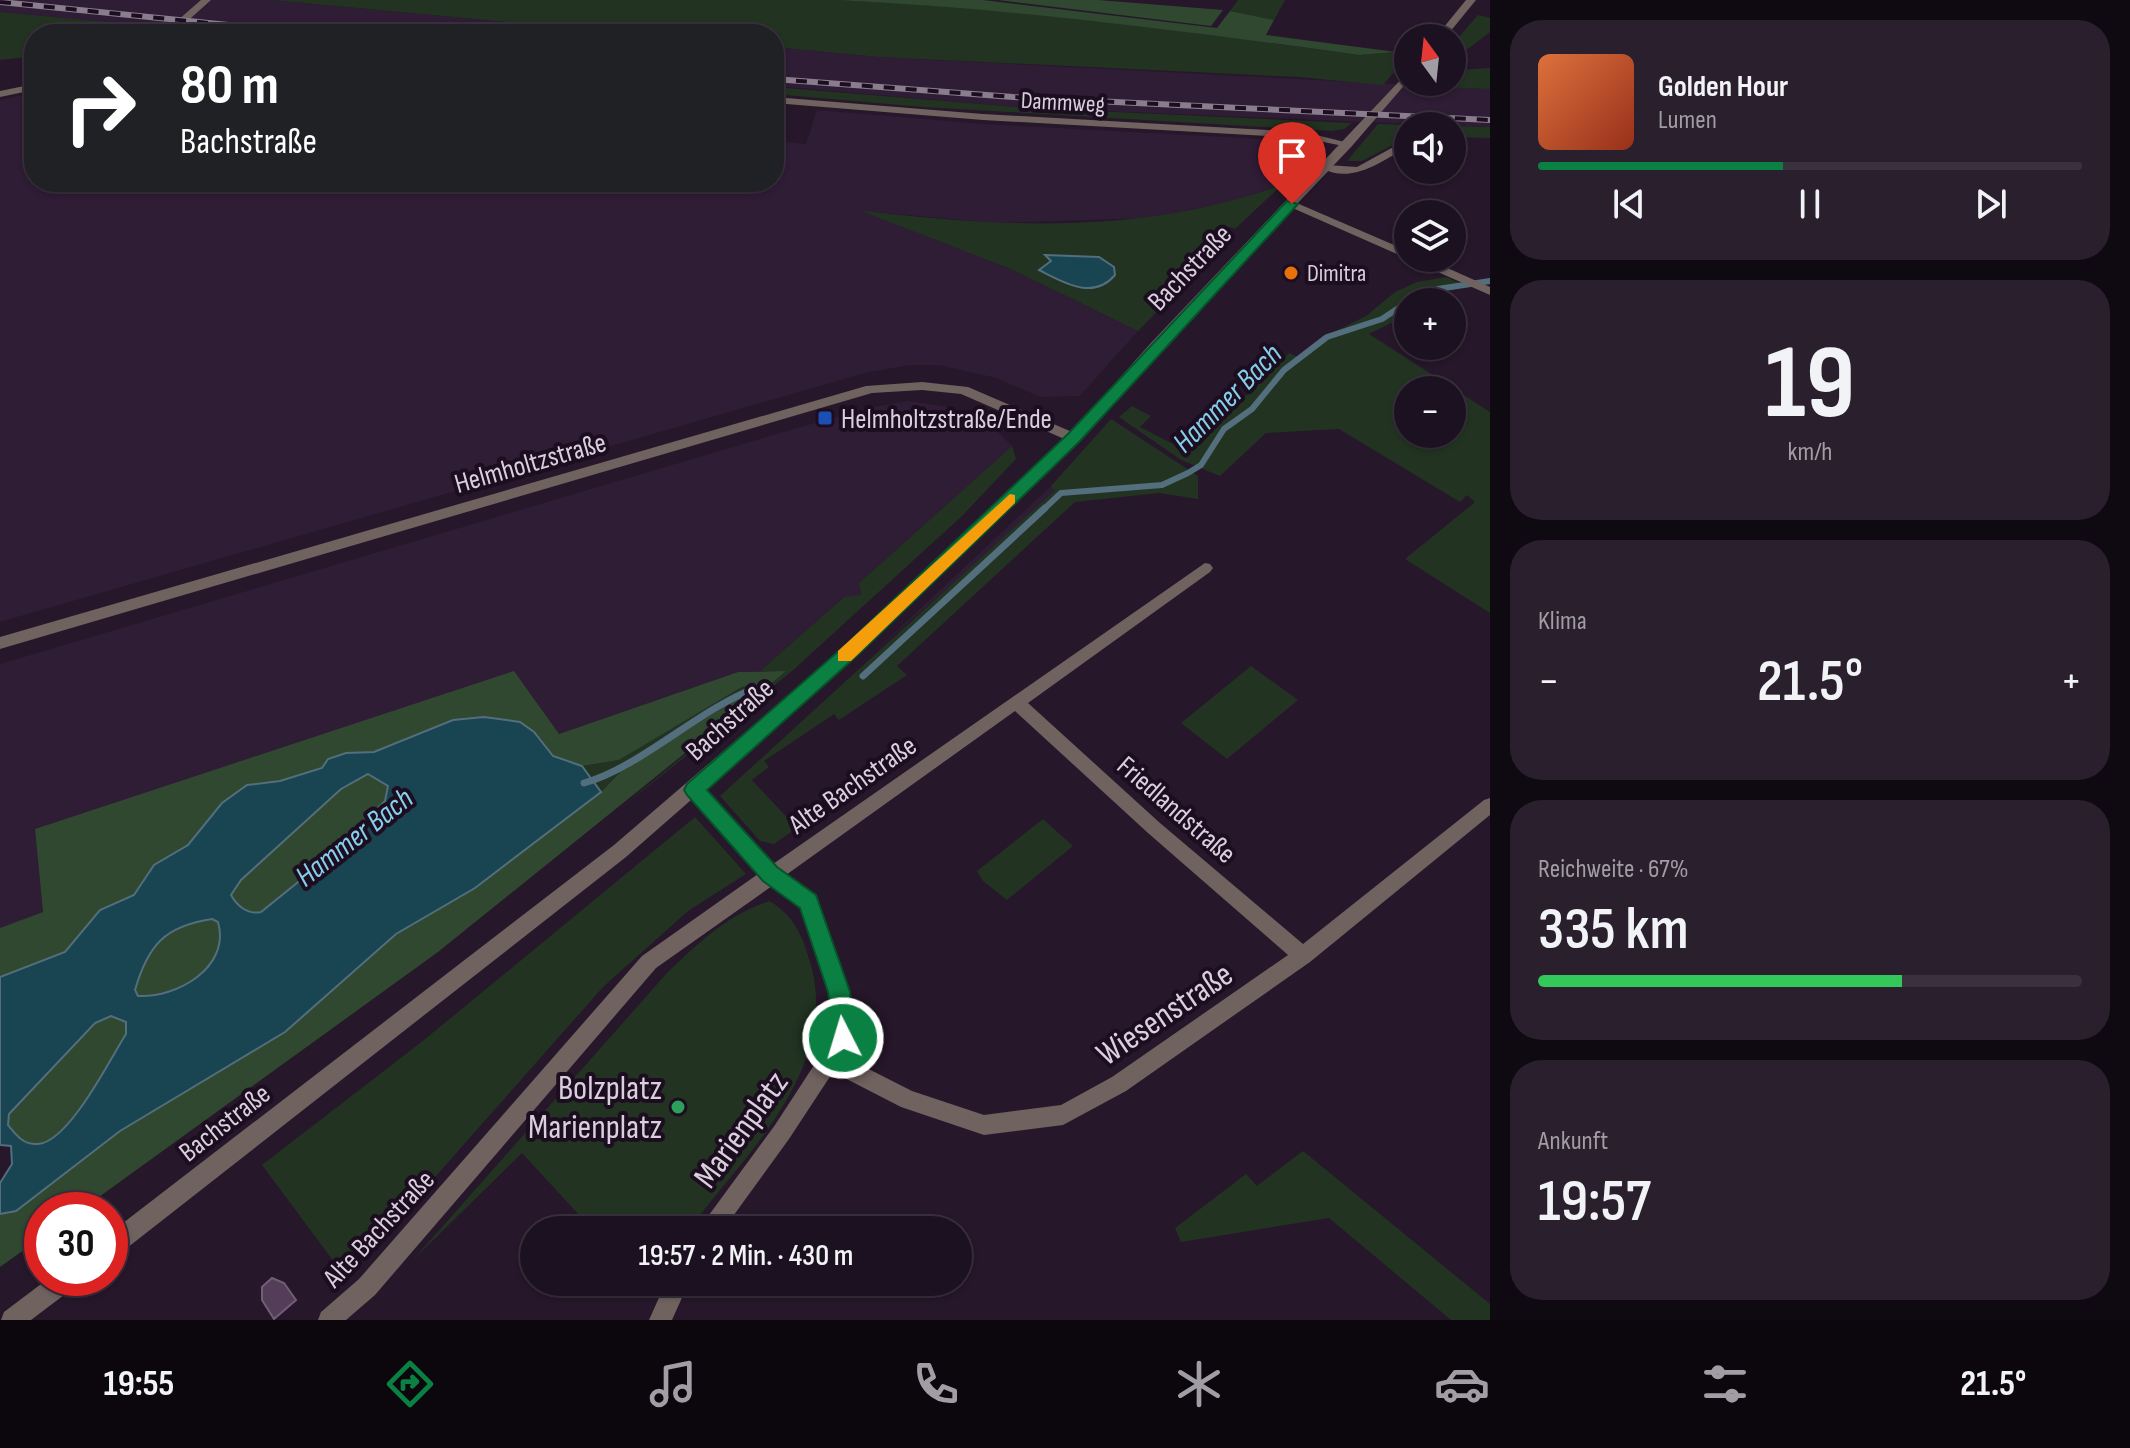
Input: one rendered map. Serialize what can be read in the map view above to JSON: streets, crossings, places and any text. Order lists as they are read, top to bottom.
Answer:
{
  "streets": {
    "street": [
      "Dammweg",
      "Bachstraße",
      "Helmholtzstraße",
      "Alte Bachstraße",
      "Friedlandstraße",
      "Wiesenstraße",
      "Marienplatz"
    ]
  },
  "crossings": [
    ["Dammweg", "Bachstraße"],
    ["Bachstraße", "Helmholtzstraße"],
    ["Bachstraße", "Marienplatz"],
    ["Alte Bachstraße", "Friedlandstraße"],
    ["Alte Bachstraße", "Marienplatz"],
    ["Friedlandstraße", "Wiesenstraße"],
    ["Wiesenstraße", "Marienplatz"]
  ],
  "water": ["Hammer Bach"],
  "places": {
    "other": ["Dimitra", "Bolzplatz Marienplatz"],
    "transit": ["Helmholtzstraße/Ende"]
  },
  "north": "top",
  "page": {
    "map_buttons": ["+", "−"],
    "turn": ["80 m", "Bachstraße"],
    "song": ["Golden Hour", "Lumen"],
    "tile": [
      ["19", "km/h"],
      "Klima",
      ["Reichweite · 67%", "335 km"],
      ["Ankunft", "19:57"]
    ],
    "heat": ["−", "21.5°", "+"],
    "limit": "30",
    "trip": "19:57 · 2 Min. · 430 m",
    "tabs": ["19:55", "21.5°"]
  }
}
